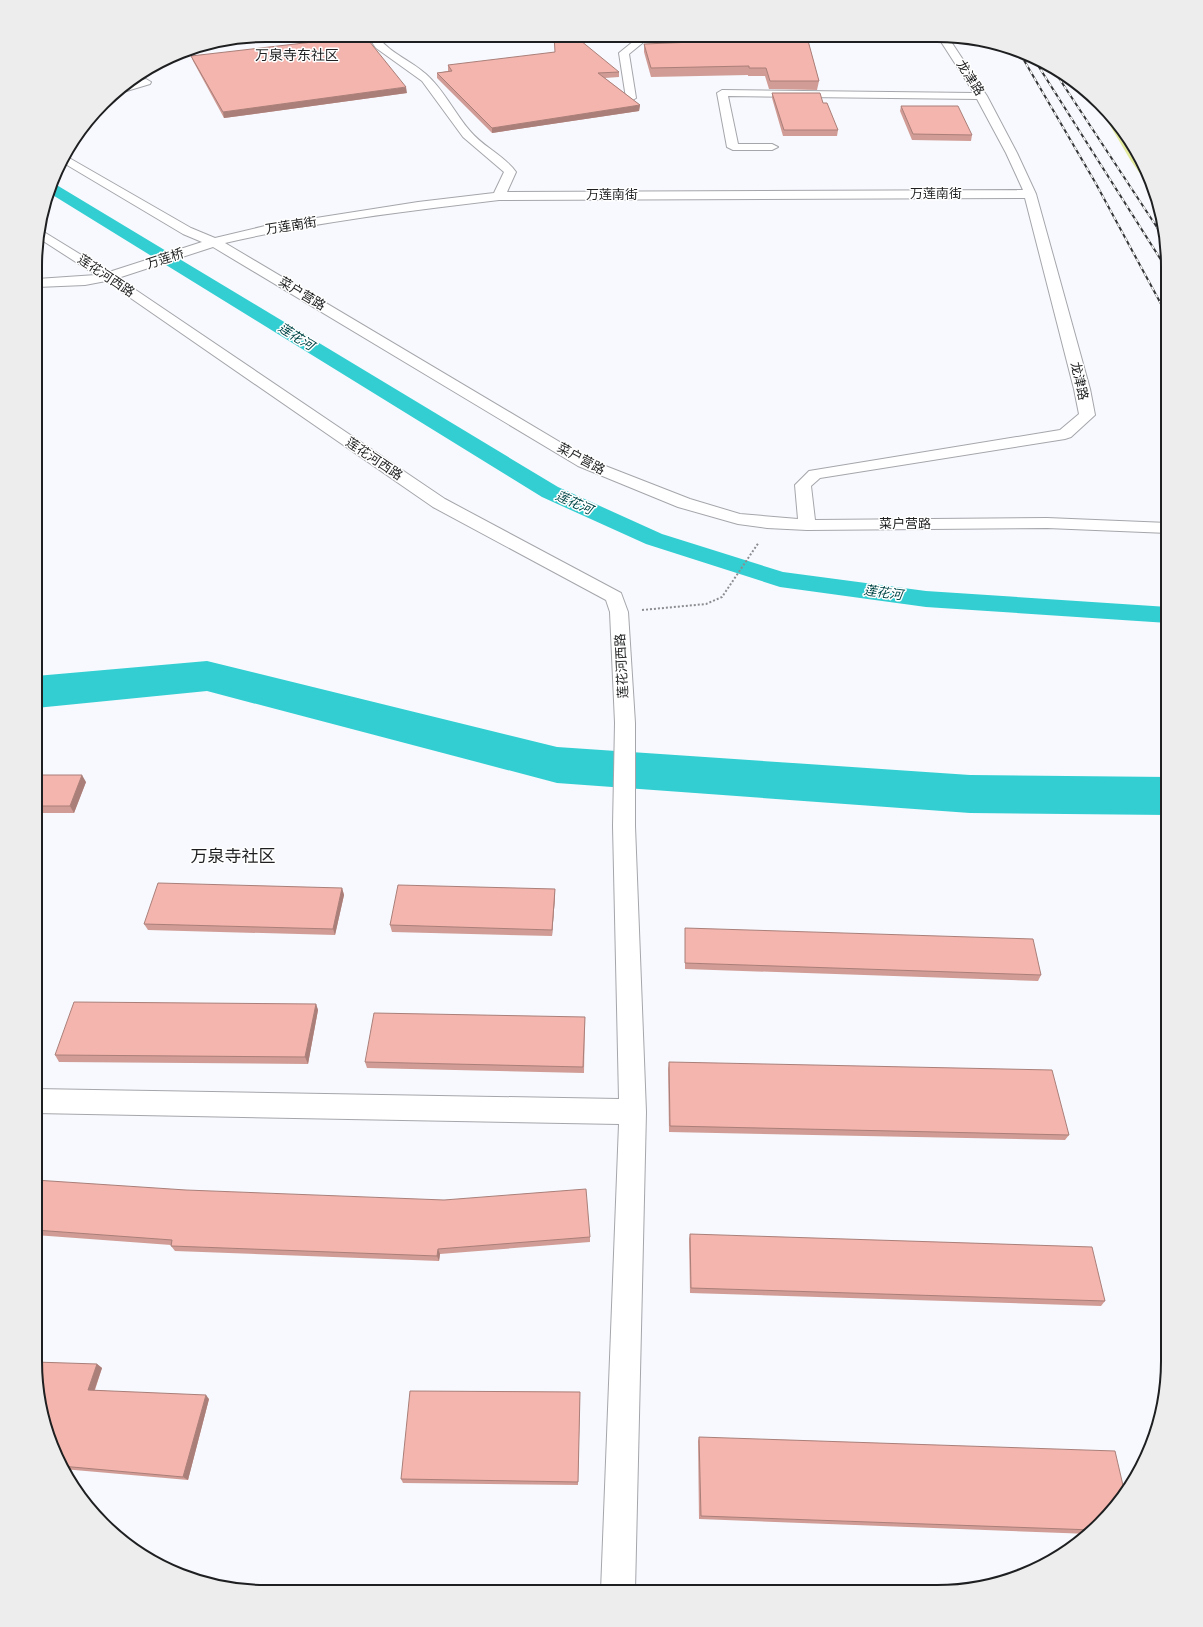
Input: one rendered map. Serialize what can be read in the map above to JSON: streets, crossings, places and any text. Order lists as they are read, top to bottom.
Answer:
{
  "streets": {
    "street": [
      "龙津路",
      "万莲南街",
      "万莲桥",
      "莲花河西路",
      "菜户营路"
    ]
  },
  "crossings": [
    ["龙津路", "万莲南街"],
    ["龙津路", "菜户营路"],
    ["万莲南街", "万莲桥"],
    ["万莲南街", "菜户营路"],
    ["万莲桥", "莲花河西路"]
  ],
  "districts": ["万泉寺东社区", "万泉寺社区"],
  "water": ["莲花河"]
}
